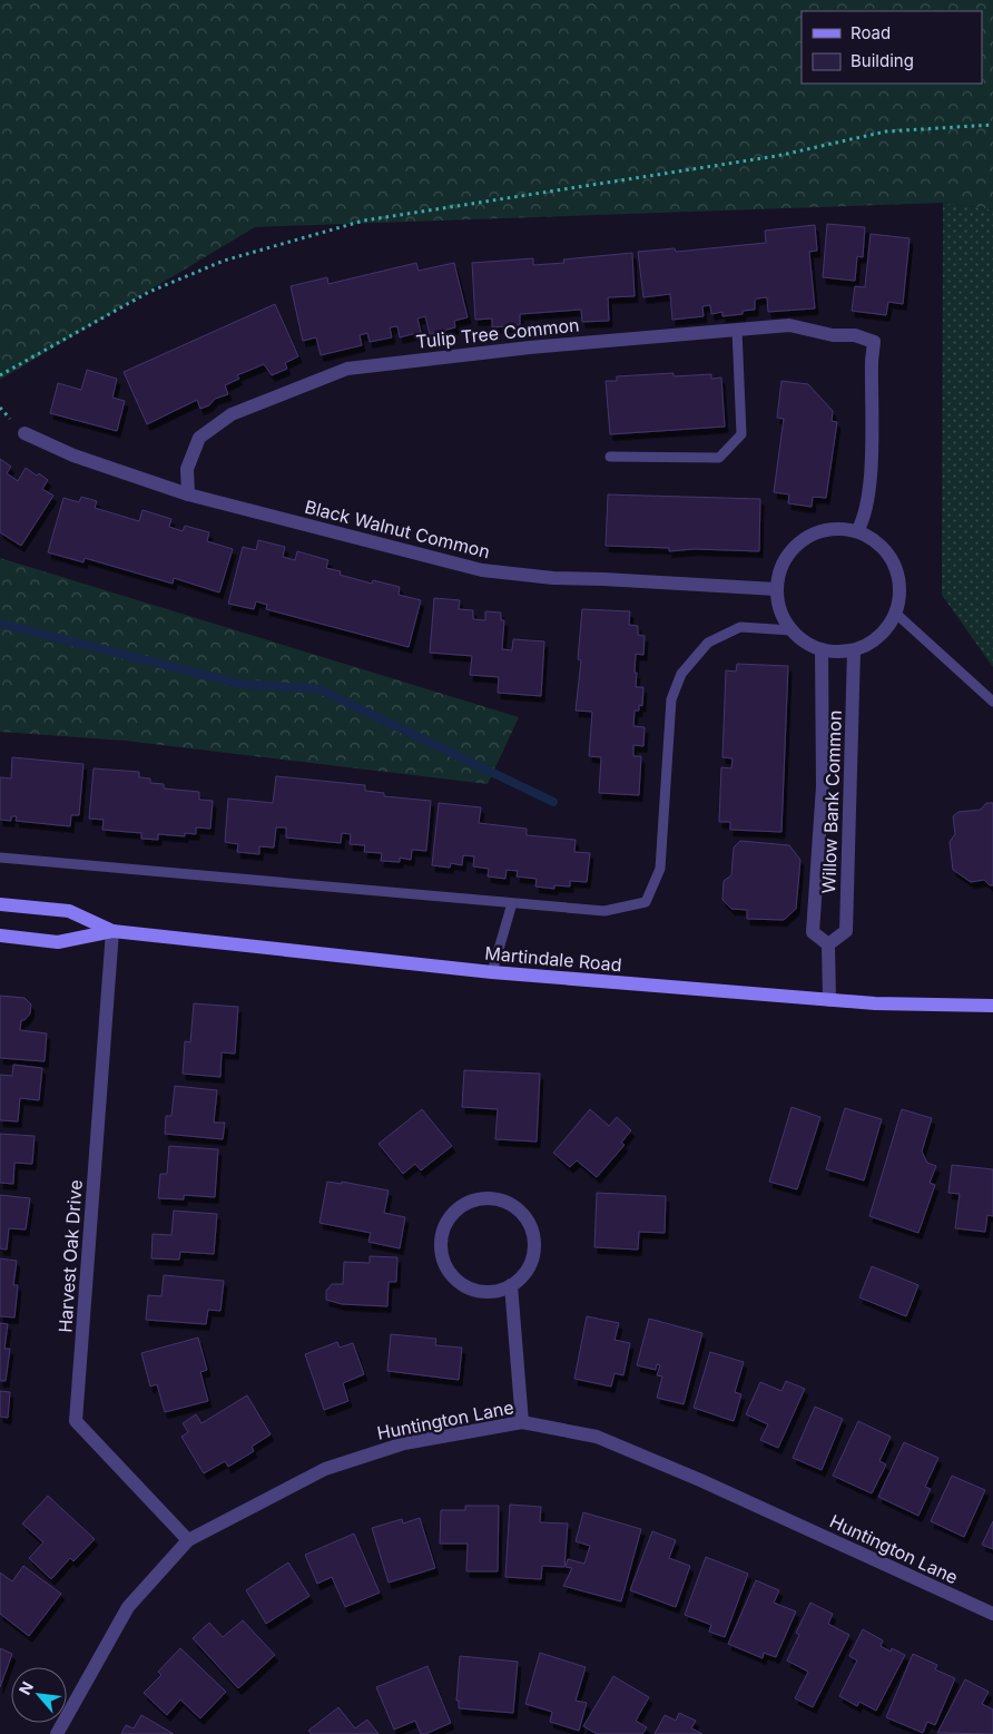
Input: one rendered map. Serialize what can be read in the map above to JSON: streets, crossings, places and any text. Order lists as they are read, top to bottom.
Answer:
{
  "streets": {
    "main road": ["Martindale Road"],
    "street": [
      "Tulip Tree Common",
      "Black Walnut Common",
      "Willow Bank Common",
      "Harvest Oak Drive",
      "Huntington Lane"
    ]
  },
  "crossings": [
    ["Tulip Tree Common", "Black Walnut Common"],
    ["Tulip Tree Common", "Willow Bank Common"],
    ["Black Walnut Common", "Willow Bank Common"],
    ["Martindale Road", "Harvest Oak Drive"],
    ["Harvest Oak Drive", "Huntington Lane"]
  ],
  "legend": ["Road", "Building"],
  "north": "top left"
}
